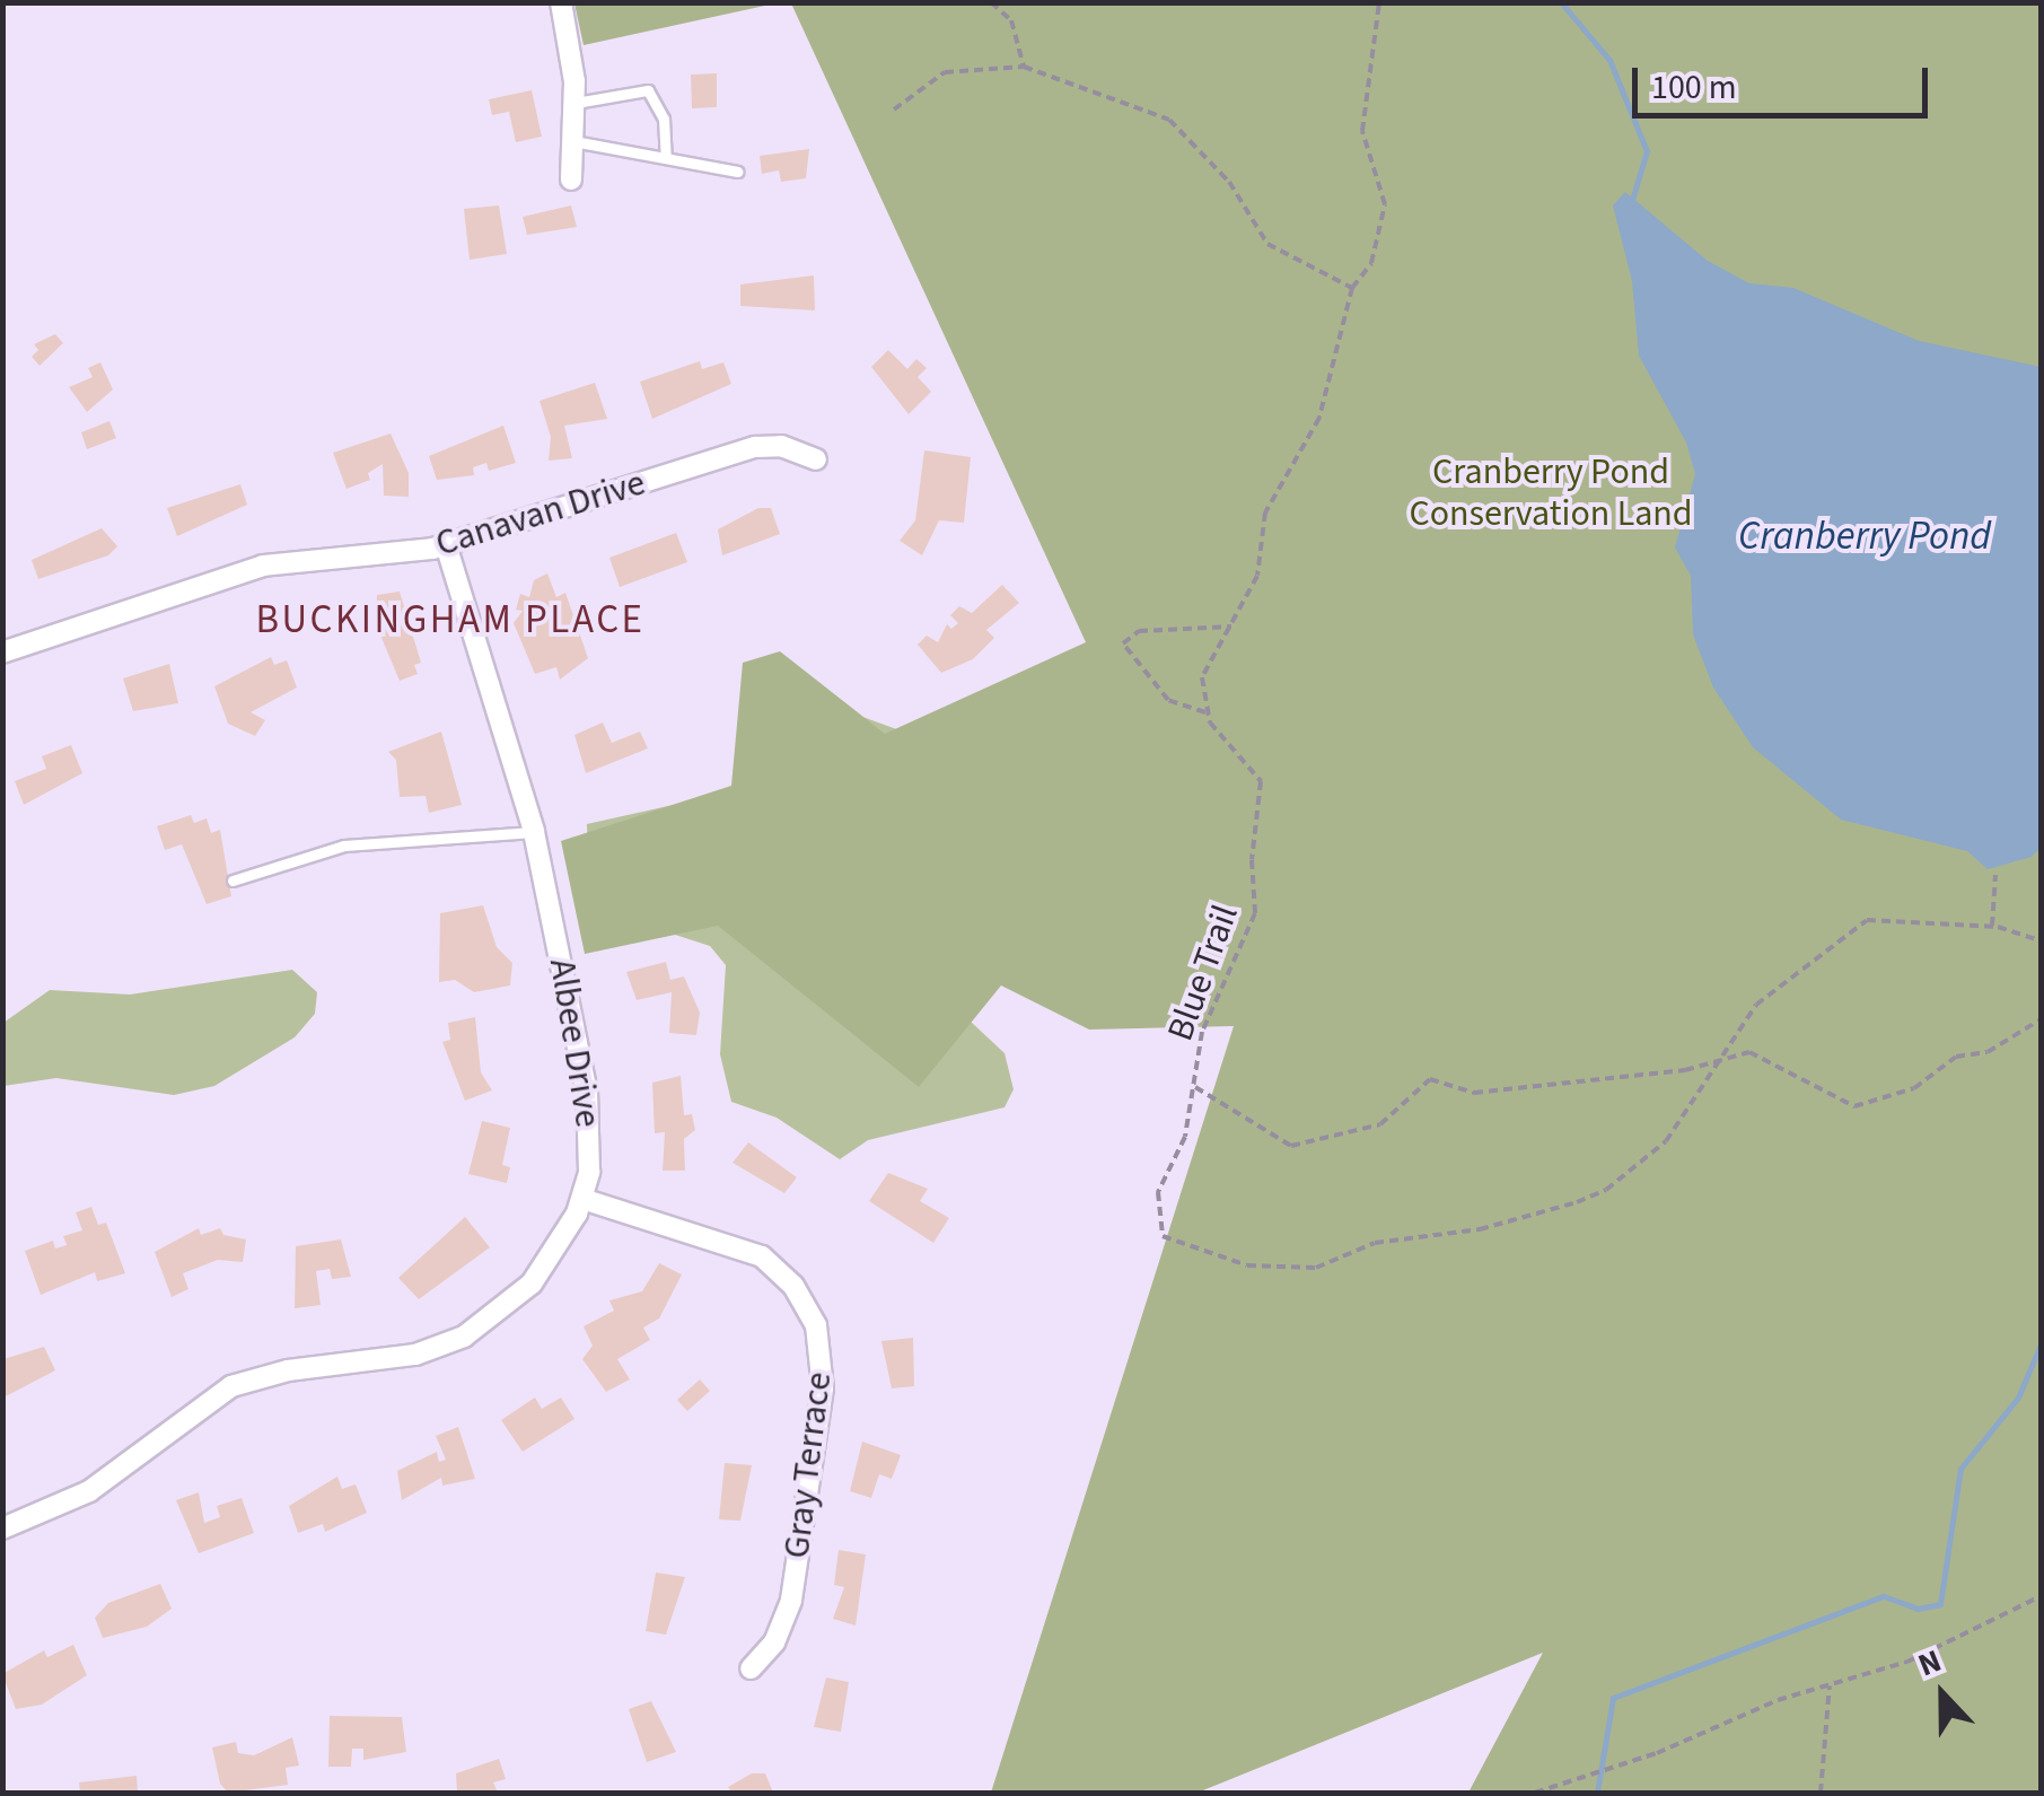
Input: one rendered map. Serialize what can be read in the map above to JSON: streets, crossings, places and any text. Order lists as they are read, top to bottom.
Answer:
{
  "streets": {
    "street": ["Canavan Drive", "Albee Drive", "Gray Terrace"],
    "path": ["Blue Trail"]
  },
  "crossings": [
    ["Canavan Drive", "Albee Drive"],
    ["Albee Drive", "Gray Terrace"]
  ],
  "districts": ["BUCKINGHAM PLACE"],
  "water": ["Cranberry Pond"],
  "parks": ["Cranberry Pond Conservation Land"],
  "scale_bar": "100 m",
  "north": "top"
}
